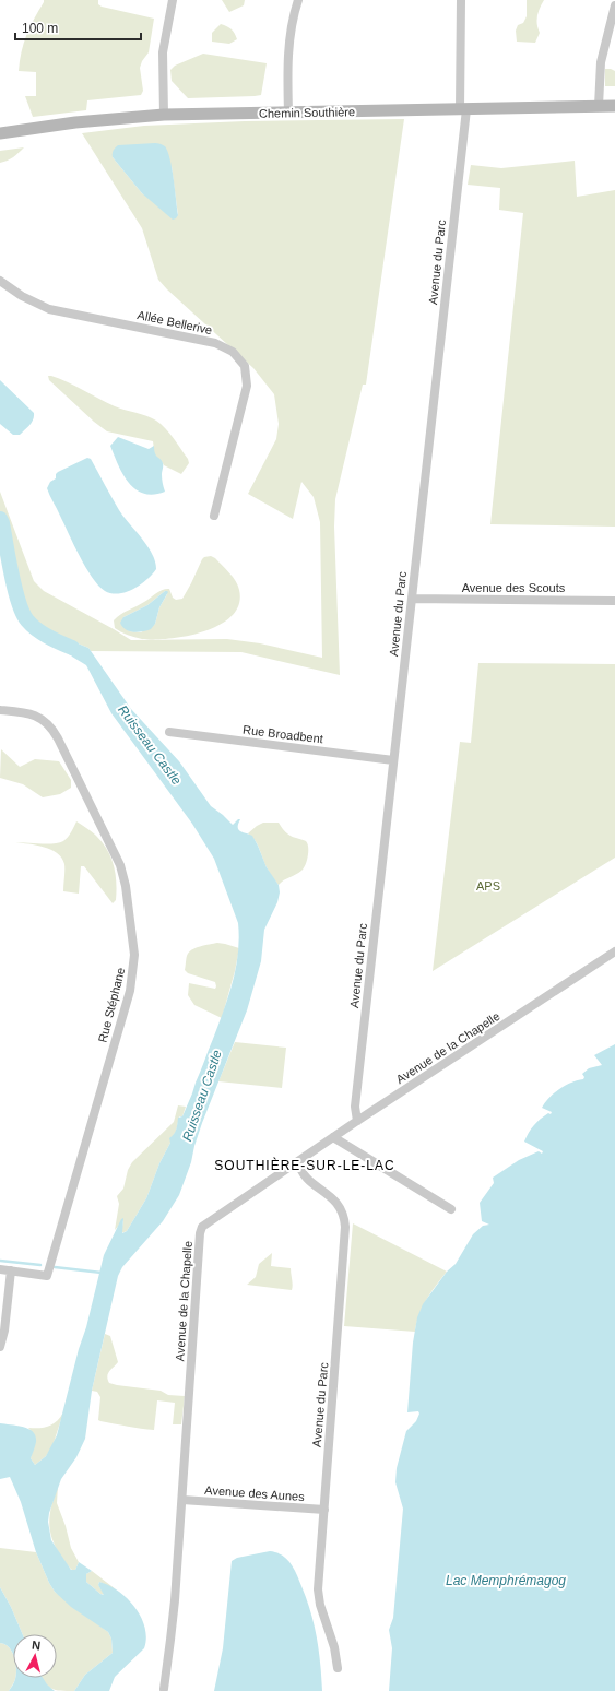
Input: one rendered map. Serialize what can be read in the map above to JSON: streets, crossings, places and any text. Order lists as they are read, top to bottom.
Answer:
{
  "streets": {
    "street": [
      "Chemin Southière",
      "Avenue du Parc",
      "Allée Bellerive",
      "Avenue des Scouts",
      "Rue Broadbent",
      "Rue Stéphane",
      "Avenue de la Chapelle",
      "Avenue des Aunes"
    ]
  },
  "crossings": [
    ["Chemin Southière", "Avenue du Parc"],
    ["Avenue du Parc", "Avenue des Scouts"],
    ["Avenue du Parc", "Rue Broadbent"],
    ["Avenue du Parc", "Avenue de la Chapelle"],
    ["Avenue du Parc", "Avenue des Aunes"],
    ["Avenue de la Chapelle", "Avenue des Aunes"]
  ],
  "districts": ["SOUTHIÈRE-SUR-LE-LAC"],
  "water": ["Ruisseau Castle", "Lac Memphrémagog"],
  "parks": ["APS"],
  "scale_bar": "100 m",
  "north": "top"
}
